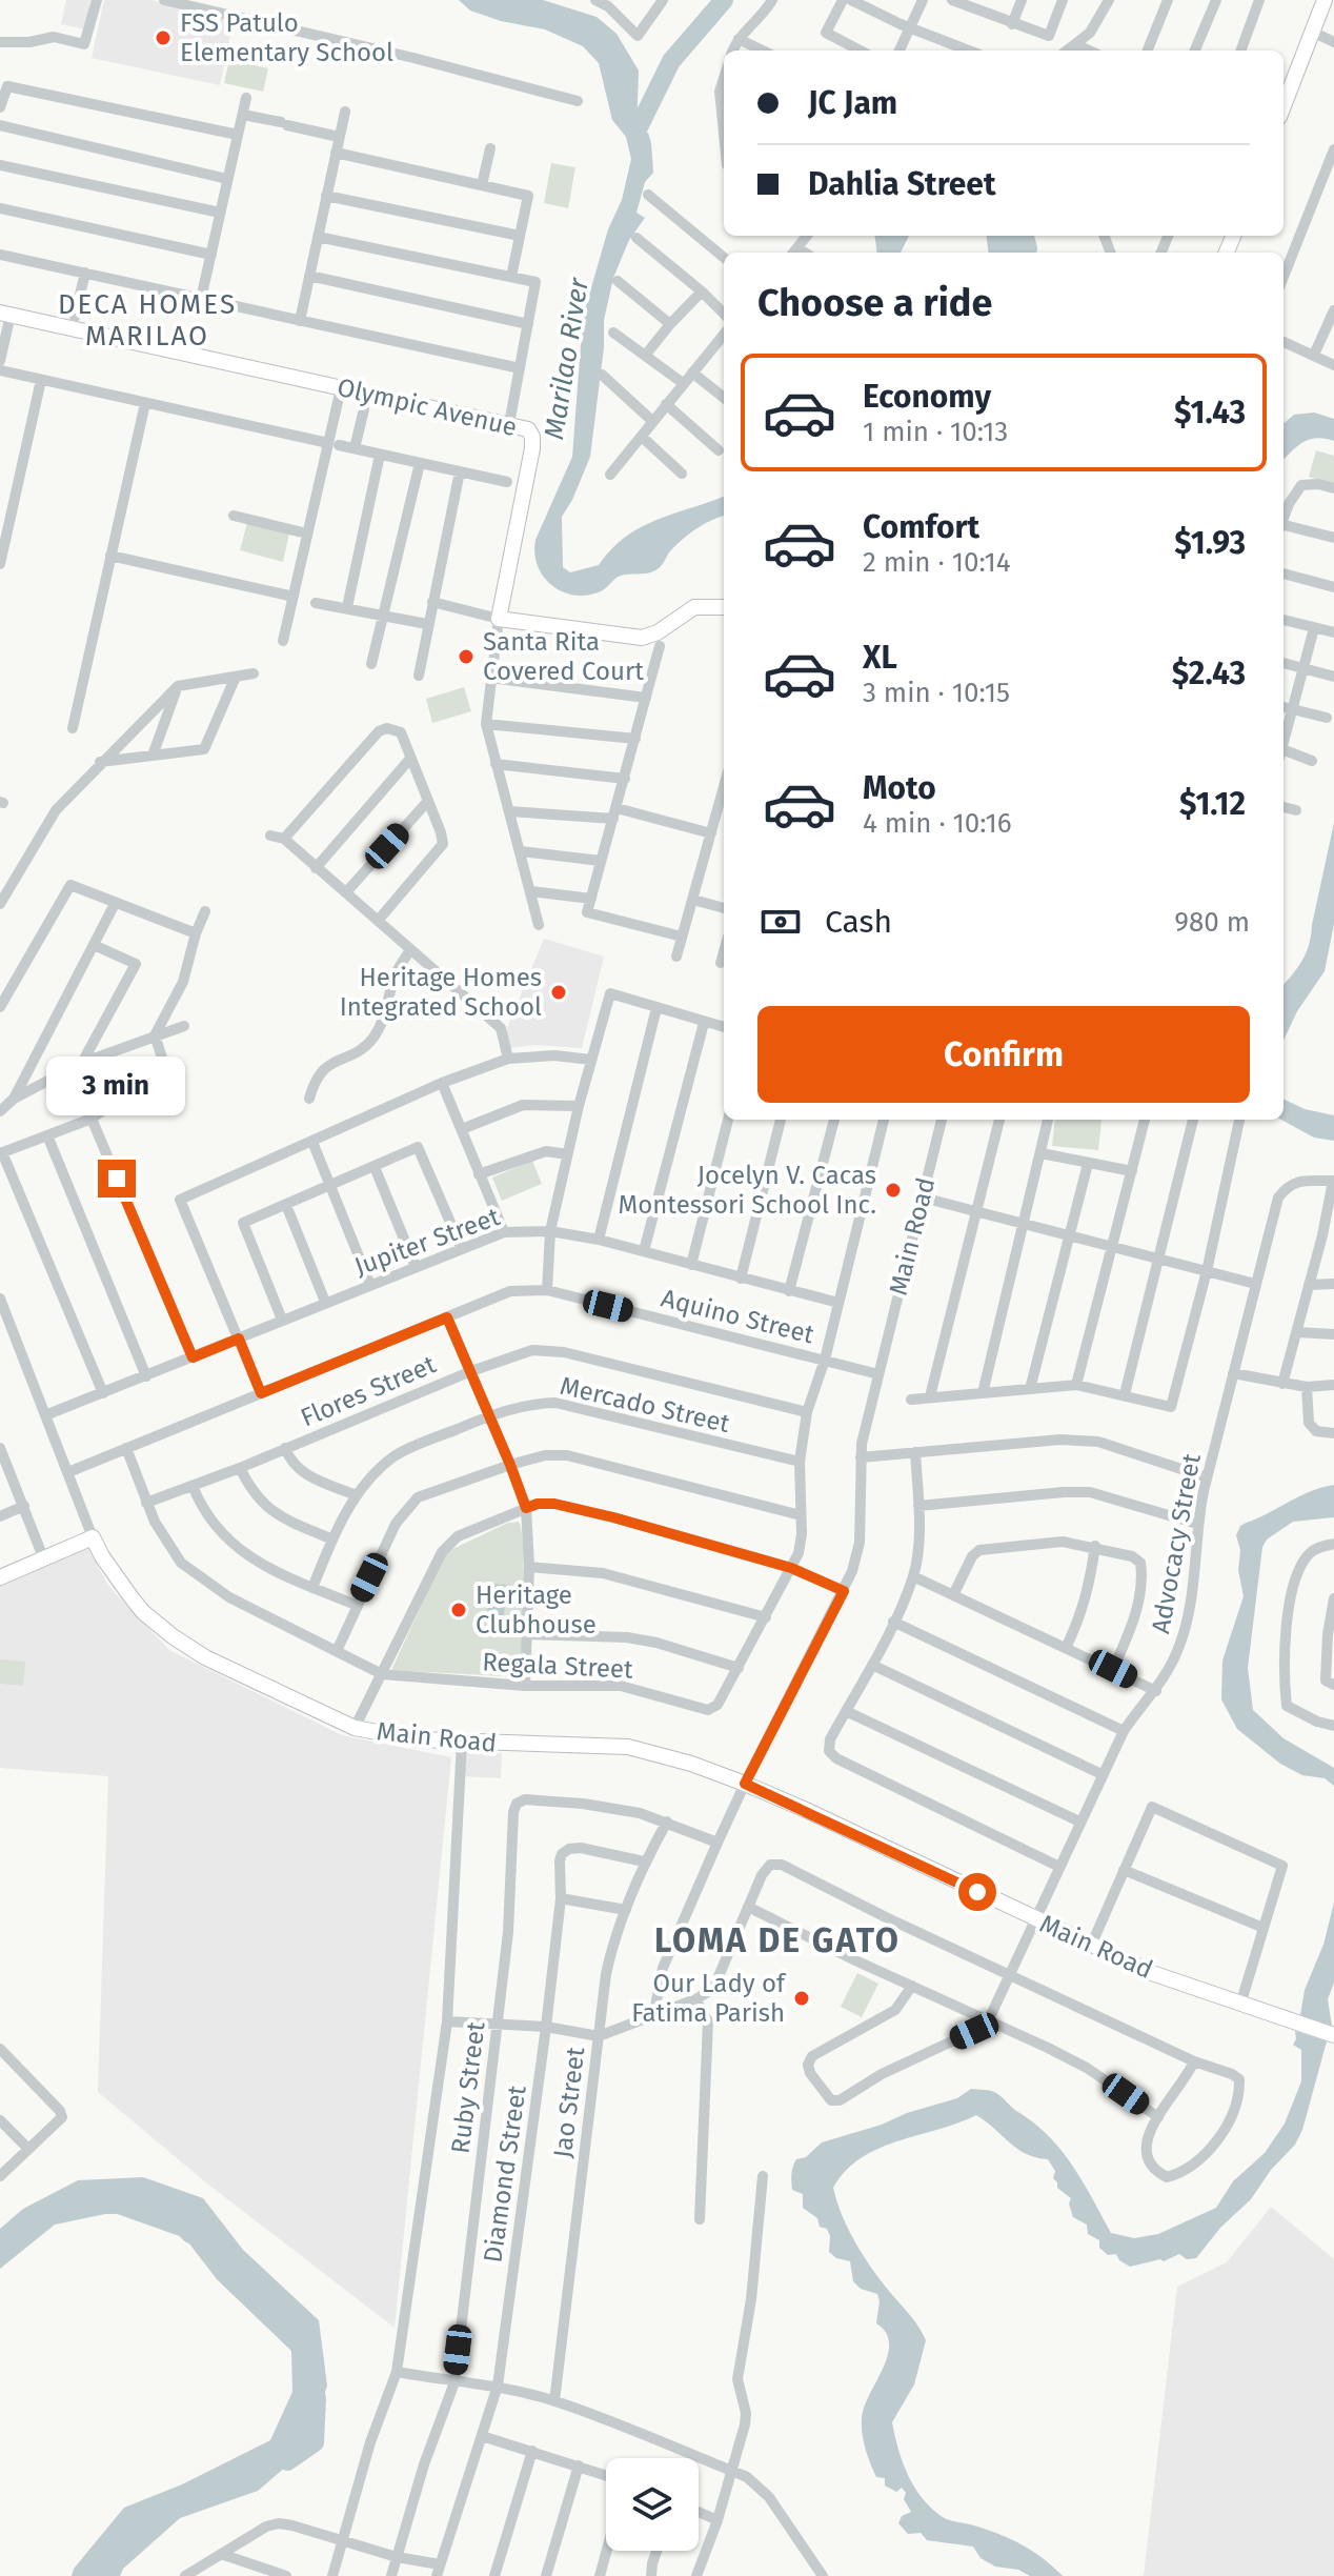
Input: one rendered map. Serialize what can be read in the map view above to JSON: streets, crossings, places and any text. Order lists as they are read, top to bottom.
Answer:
{
  "streets": {
    "main road": ["Olympic Avenue", "Main Road"],
    "street": [
      "Jupiter Street",
      "Aquino Street",
      "Flores Street",
      "Mercado Street",
      "Advocacy Street",
      "Regala Street",
      "Ruby Street",
      "Jao Street",
      "Diamond Street"
    ]
  },
  "crossings": [
    ["Main Road", "Aquino Street"],
    ["Main Road", "Advocacy Street"],
    ["Jupiter Street", "Regala Street"],
    ["Aquino Street", "Regala Street"],
    ["Flores Street", "Regala Street"],
    ["Mercado Street", "Regala Street"],
    ["Ruby Street", "Jao Street"],
    ["Jao Street", "Diamond Street"]
  ],
  "districts": ["DECA HOMES MARILAO", "LOMA DE GATO"],
  "water": ["Marilao River"],
  "places": [
    "FSS Patulo Elementary School",
    "Santa Rita Covered Court",
    "Heritage Homes Integrated School",
    "Jocelyn V. Cacas Montessori School Inc.",
    "Heritage Clubhouse",
    "Our Lady of Fatima Parish"
  ],
  "page": {
    "banner": ["JC Jam", "Dahlia Street"],
    "heading": "Choose a ride",
    "list": [
      {
        "name": "Economy",
        "note": "1 min · 10:13",
        "value": "$1.43"
      },
      {
        "name": "Comfort",
        "note": "2 min · 10:14",
        "value": "$1.93"
      },
      {
        "name": "XL",
        "note": "3 min · 10:15",
        "value": "$2.43"
      },
      {
        "name": "Moto",
        "note": "4 min · 10:16",
        "value": "$1.12"
      }
    ],
    "pay": ["Cash", "980 m"],
    "buttons": "Confirm",
    "bubble": "3 min"
  }
}
